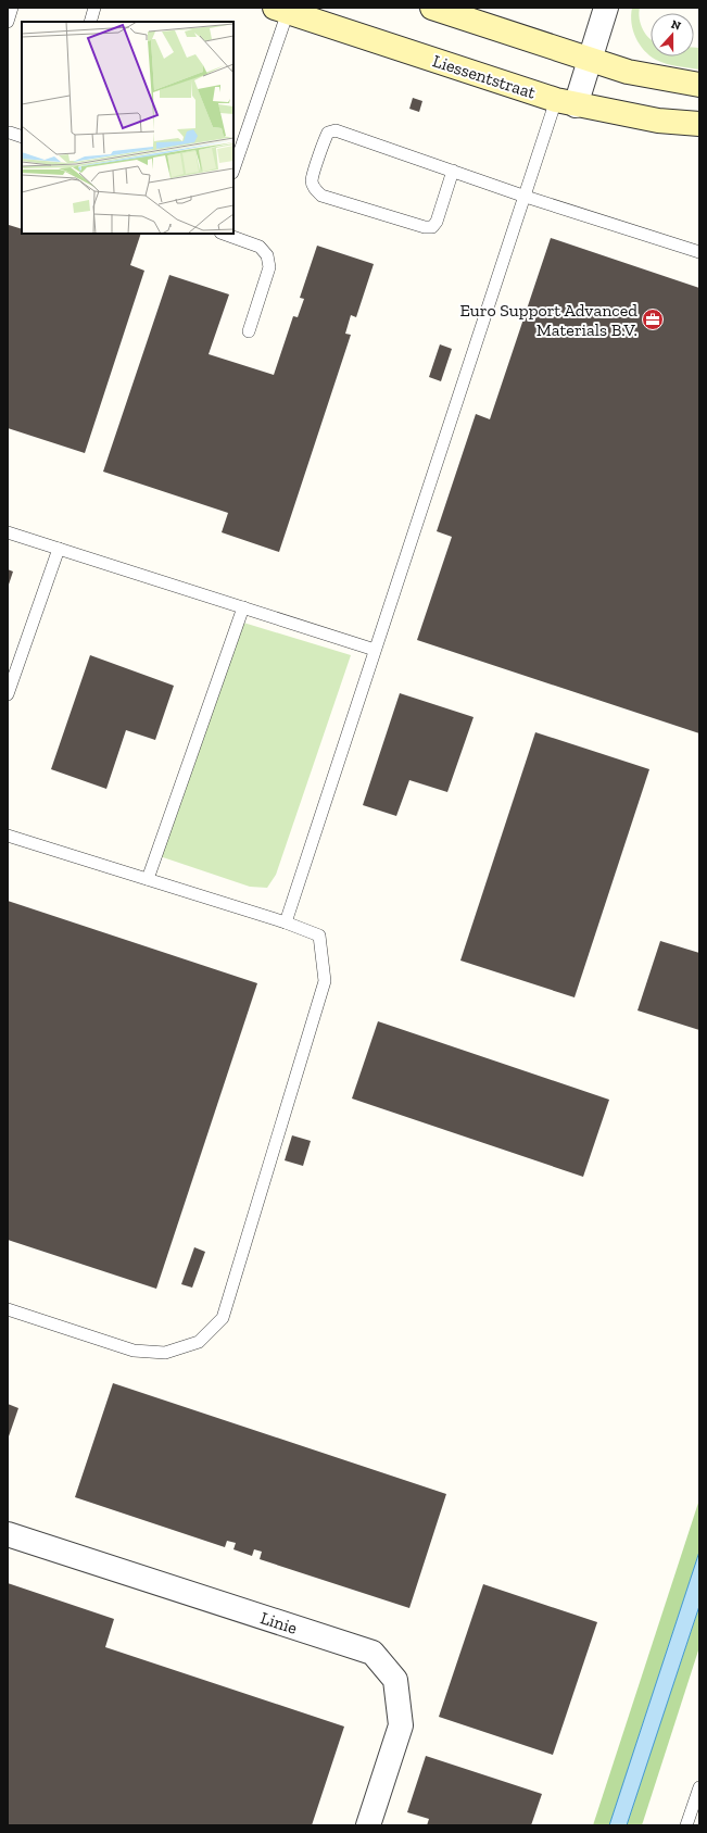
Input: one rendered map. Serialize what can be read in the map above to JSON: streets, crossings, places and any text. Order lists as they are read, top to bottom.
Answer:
{
  "streets": {
    "street": ["Liessentstraat", "Linie"]
  },
  "places": {
    "office": ["Euro Support Advanced Materials B.V."]
  },
  "north": "top"
}
